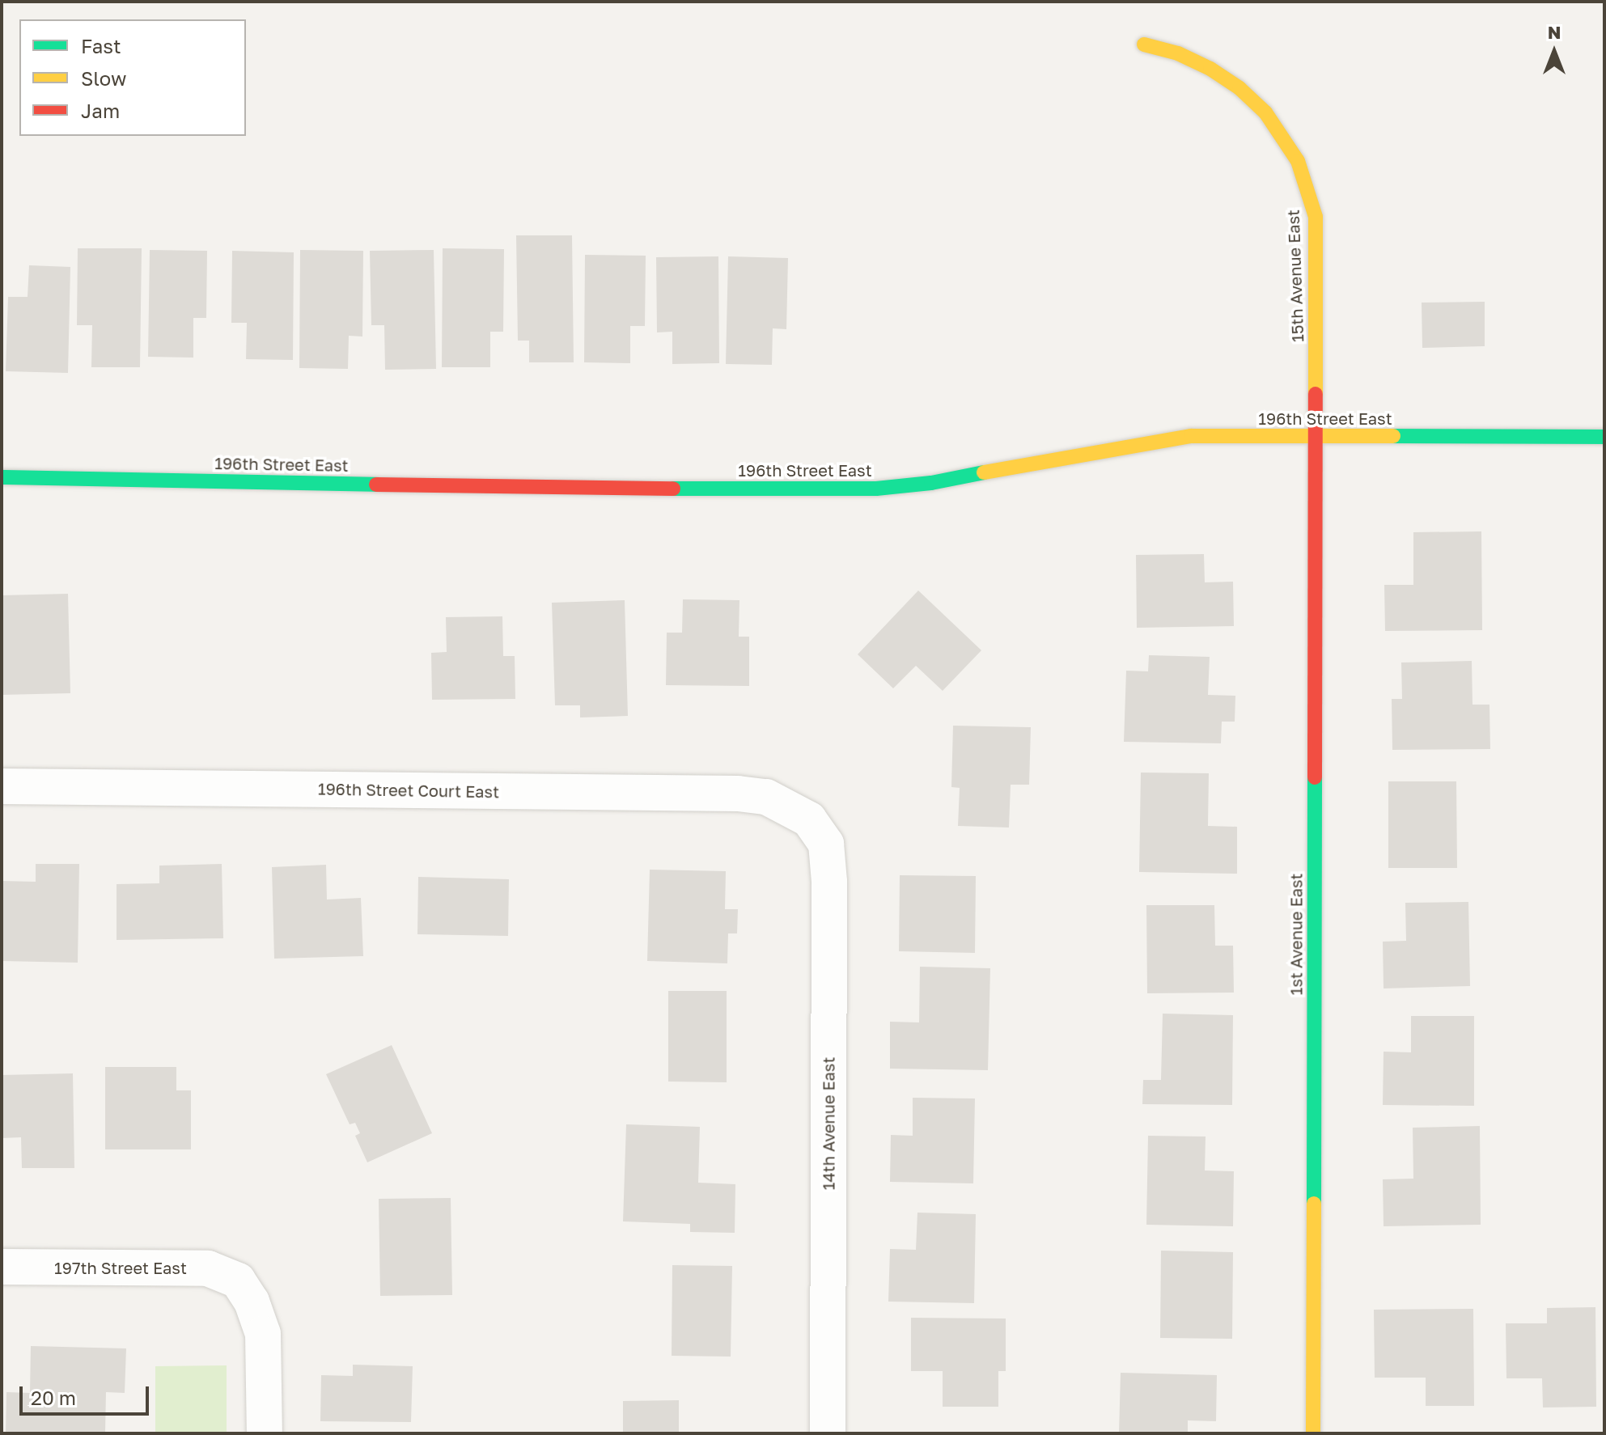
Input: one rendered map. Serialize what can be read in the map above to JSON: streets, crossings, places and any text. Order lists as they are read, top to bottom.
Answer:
{
  "streets": {
    "street": [
      "15th Avenue East",
      "196th Street East",
      "196th Street Court East",
      "1st Avenue East",
      "14th Avenue East",
      "197th Street East"
    ]
  },
  "crossings": [
    ["15th Avenue East", "196th Street East"],
    ["15th Avenue East", "1st Avenue East"],
    ["196th Street East", "1st Avenue East"],
    ["196th Street Court East", "14th Avenue East"]
  ],
  "legend": ["Fast", "Slow", "Jam"],
  "scale_bar": "20 m",
  "north": "top"
}
